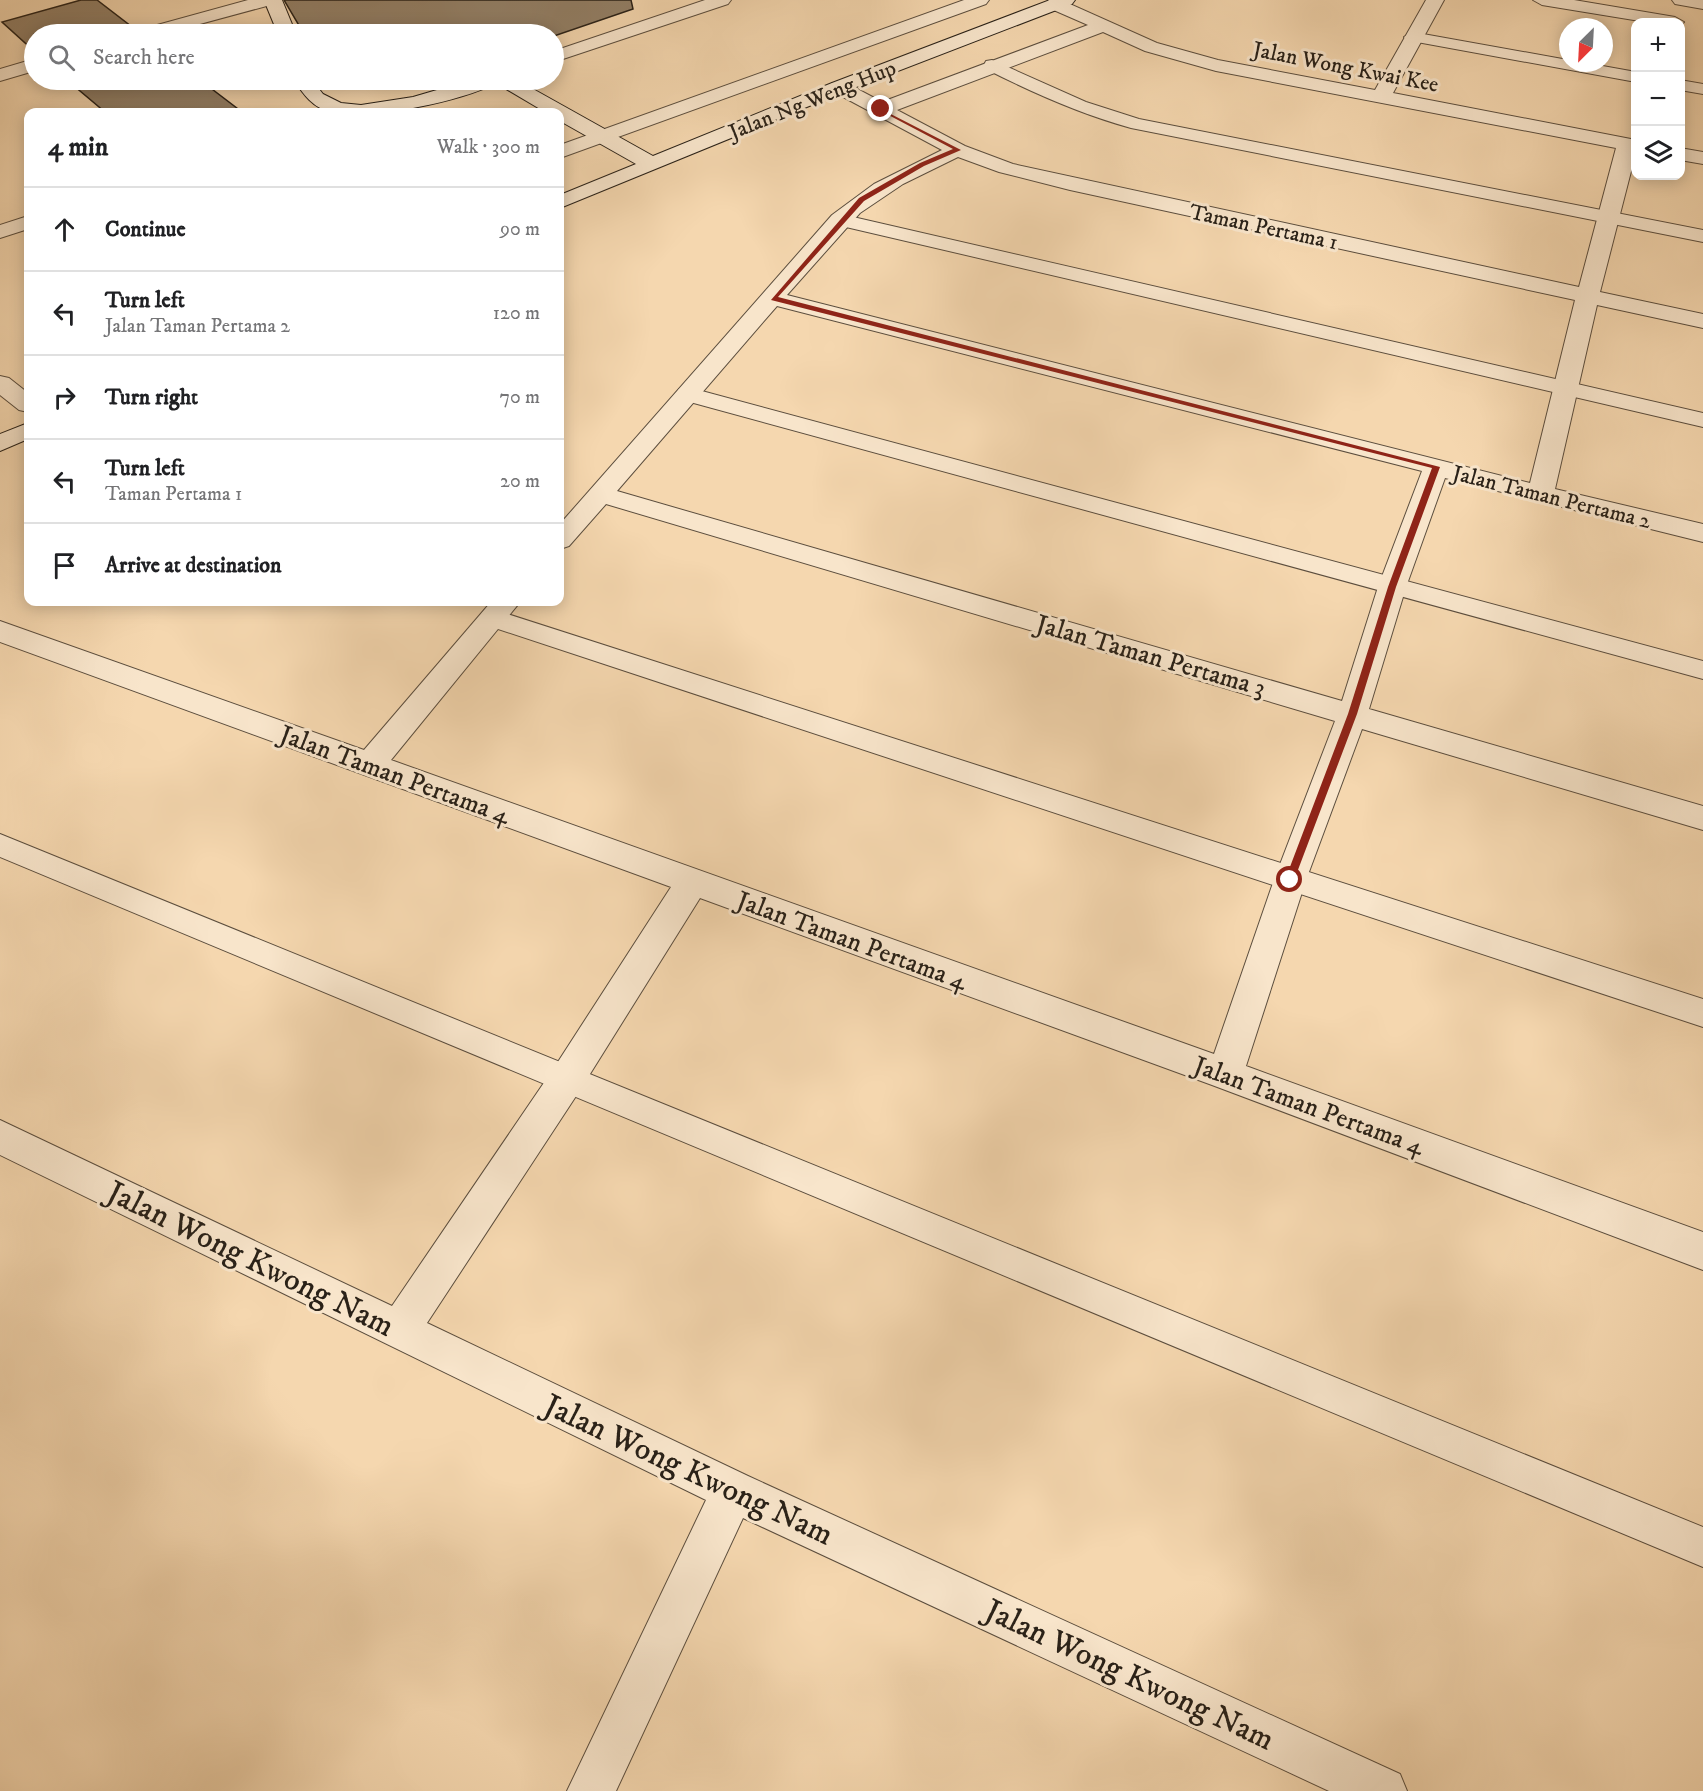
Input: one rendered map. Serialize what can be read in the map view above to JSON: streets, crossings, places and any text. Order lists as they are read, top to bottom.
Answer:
{
  "streets": {
    "street": [
      "Jalan Wong Kwai Kee",
      "Jalan Ng Weng Hup",
      "Taman Pertama 1",
      "Jalan Taman Pertama 2",
      "Jalan Taman Pertama 3",
      "Jalan Taman Pertama 4",
      "Jalan Wong Kwong Nam"
    ]
  },
  "crossings": [
    ["Jalan Wong Kwai Kee", "Jalan Ng Weng Hup"],
    ["Jalan Ng Weng Hup", "Taman Pertama 1"]
  ],
  "north": "bottom left",
  "page": {
    "map_buttons": ["+", "−"],
    "search": "Search here",
    "heading": ["4 min", "Walk · 300 m"],
    "list": [
      ["Continue", "90 m"],
      ["Turn left", "Jalan Taman Pertama 2", "120 m"],
      ["Turn right", "70 m"],
      ["Turn left", "Taman Pertama 1", "20 m"],
      "Arrive at destination"
    ]
  }
}
